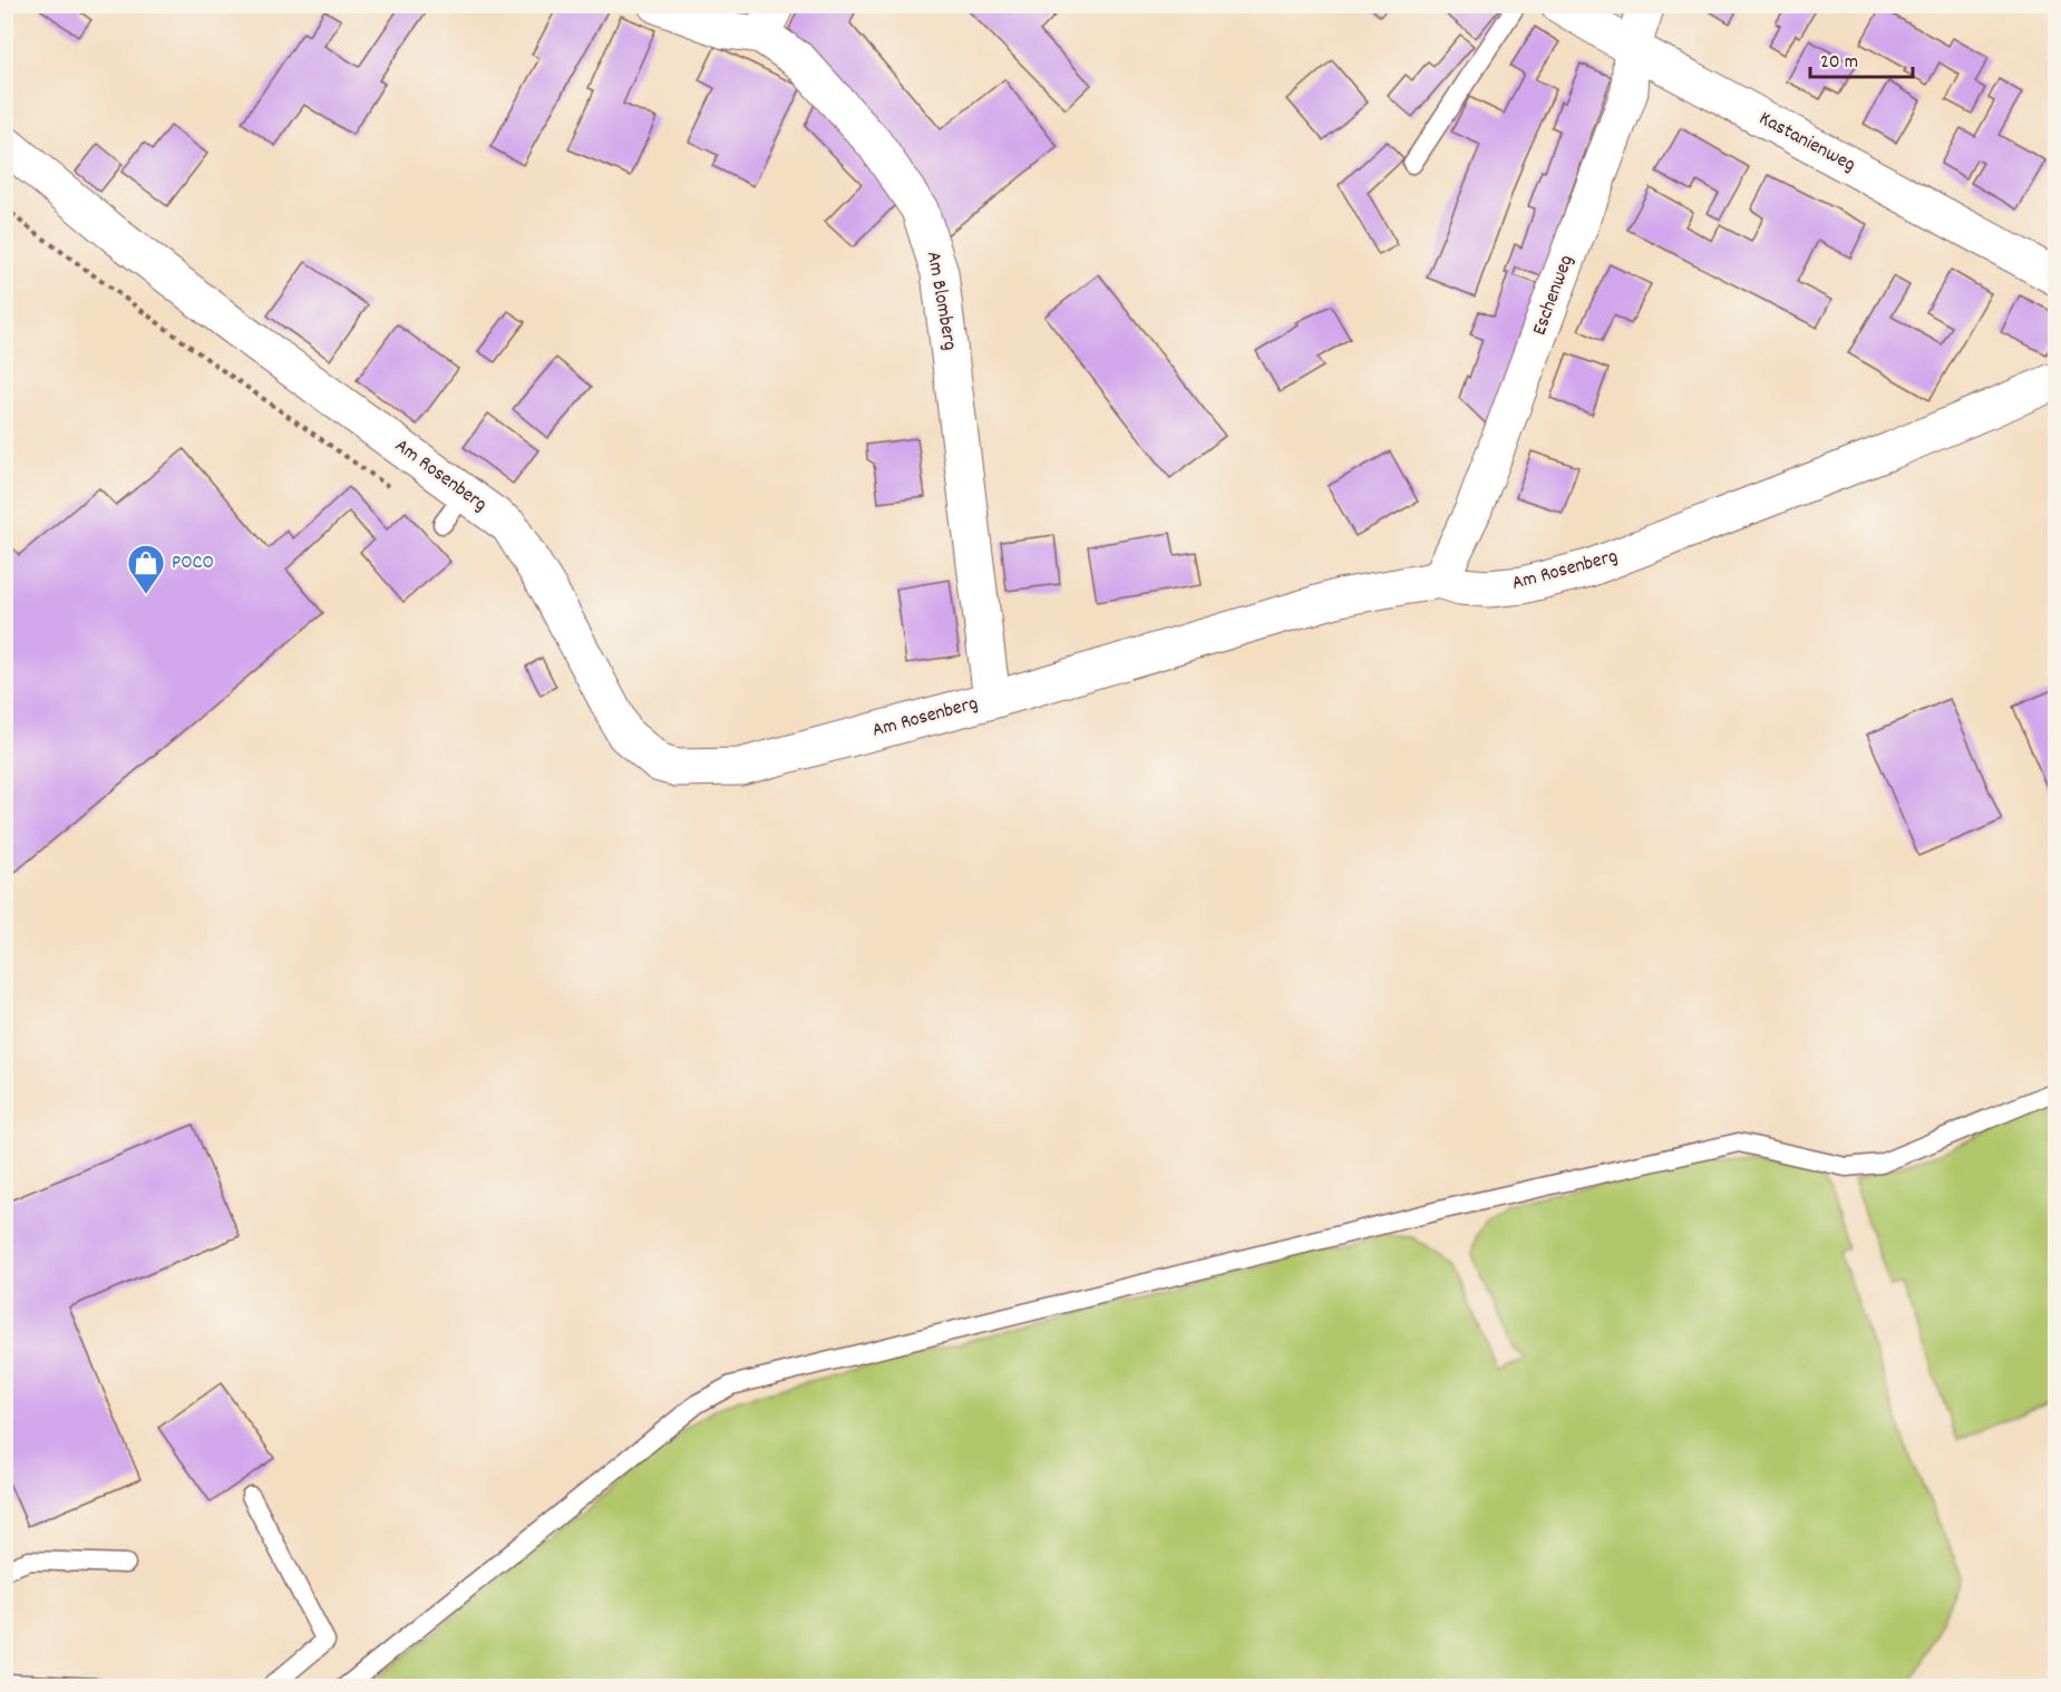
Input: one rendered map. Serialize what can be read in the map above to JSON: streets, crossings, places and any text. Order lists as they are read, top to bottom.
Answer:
{
  "streets": {
    "street": [
      "Kastanienweg",
      "Eschenweg",
      "Am Blomberg",
      "Am Rosenberg"
    ]
  },
  "crossings": [
    ["Kastanienweg", "Eschenweg"],
    ["Eschenweg", "Am Rosenberg"],
    ["Am Blomberg", "Am Rosenberg"]
  ],
  "places": {
    "shop": ["POCO"]
  },
  "scale_bar": "20 m"
}
